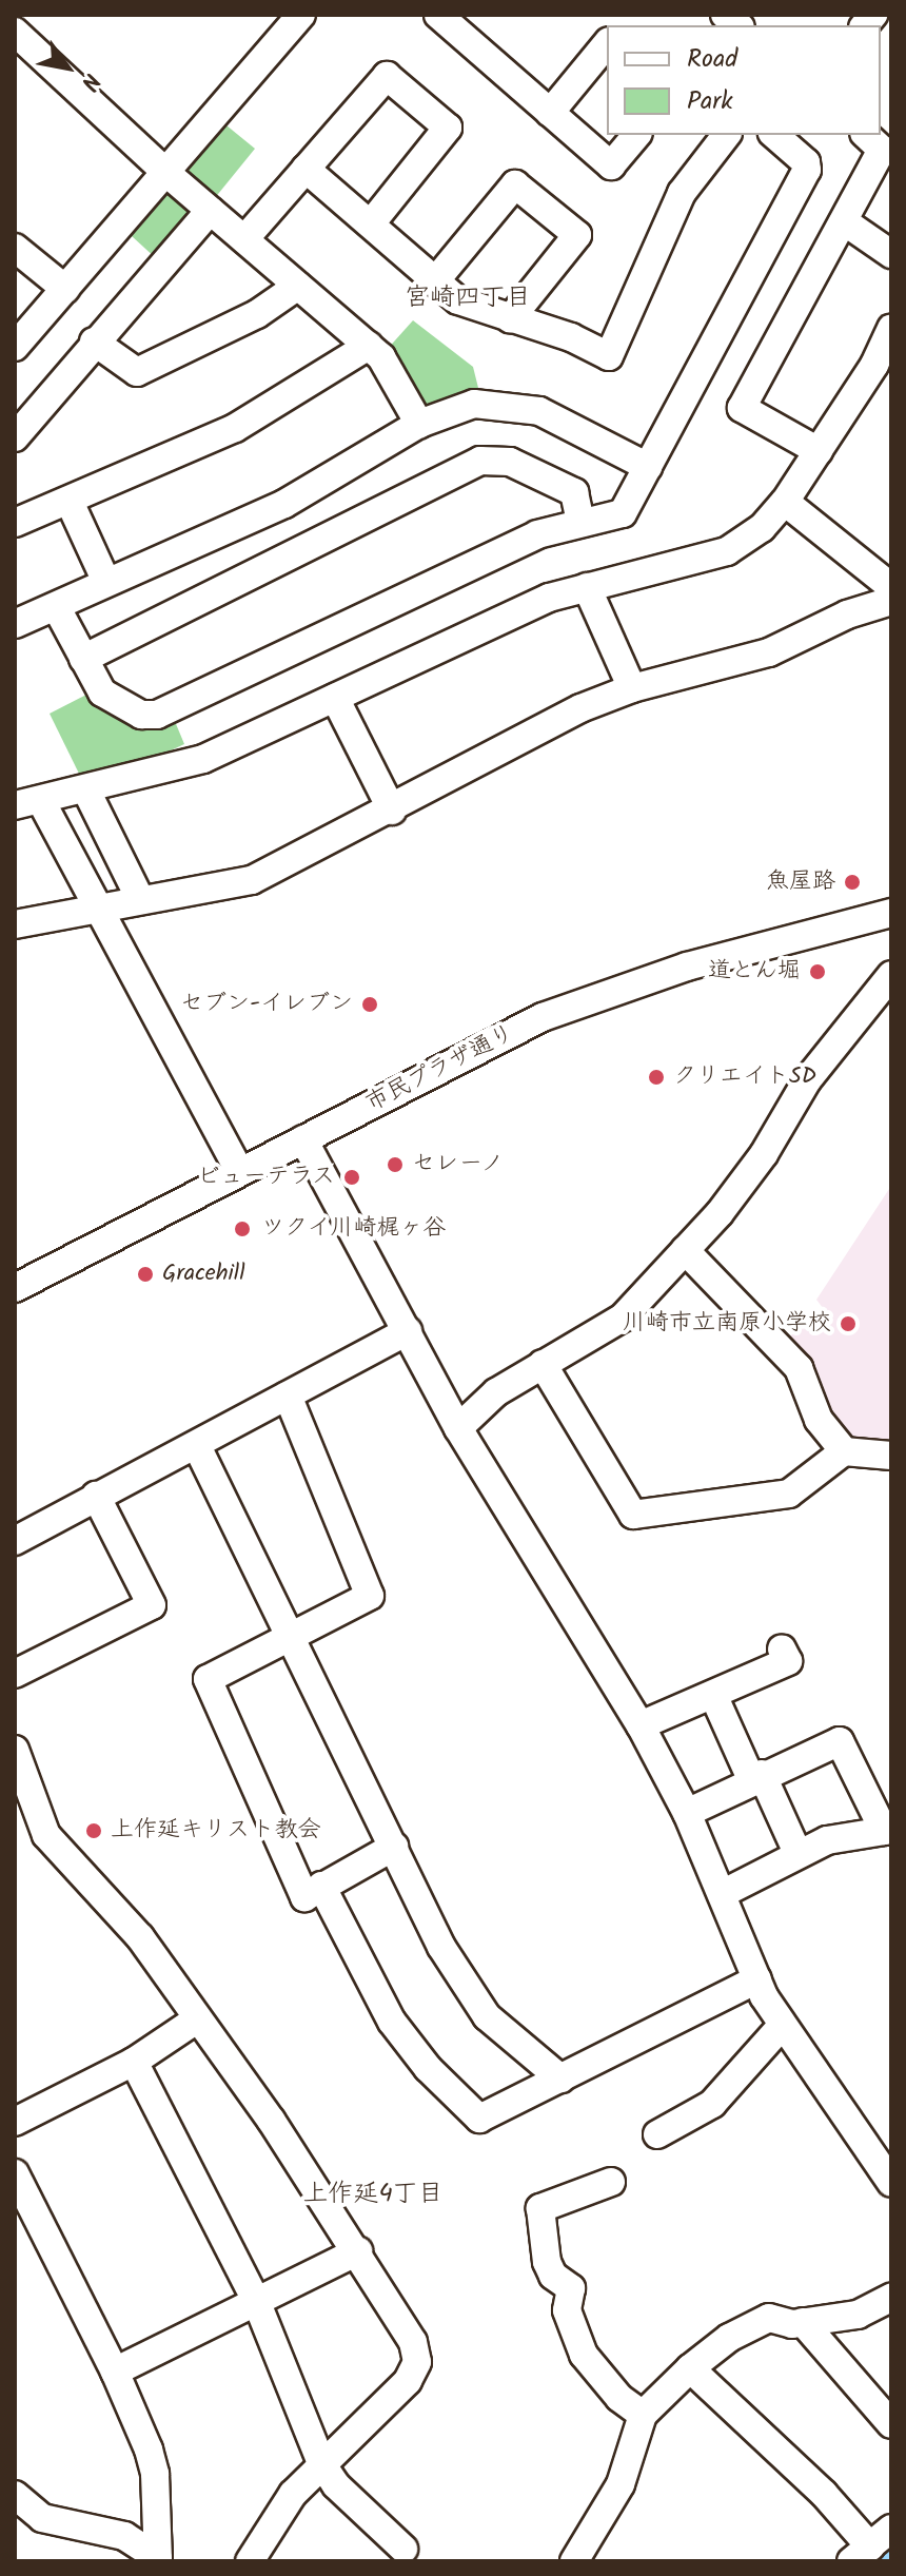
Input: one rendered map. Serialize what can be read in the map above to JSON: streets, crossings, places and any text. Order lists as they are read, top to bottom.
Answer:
{
  "streets": {
    "street": ["市民プラザ通り"]
  },
  "districts": ["宮崎四丁目", "上作延4丁目"],
  "places": [
    "魚屋路",
    "道とん堀",
    "セブン-イレブン",
    "クリエイトSD",
    "セレーノ",
    "ビューテラス",
    "ツクイ川崎梶ヶ谷",
    "Gracehill",
    "川崎市立南原小学校",
    "上作延キリスト教会"
  ],
  "legend": ["Road", "Park"],
  "north": "bottom right"
}
